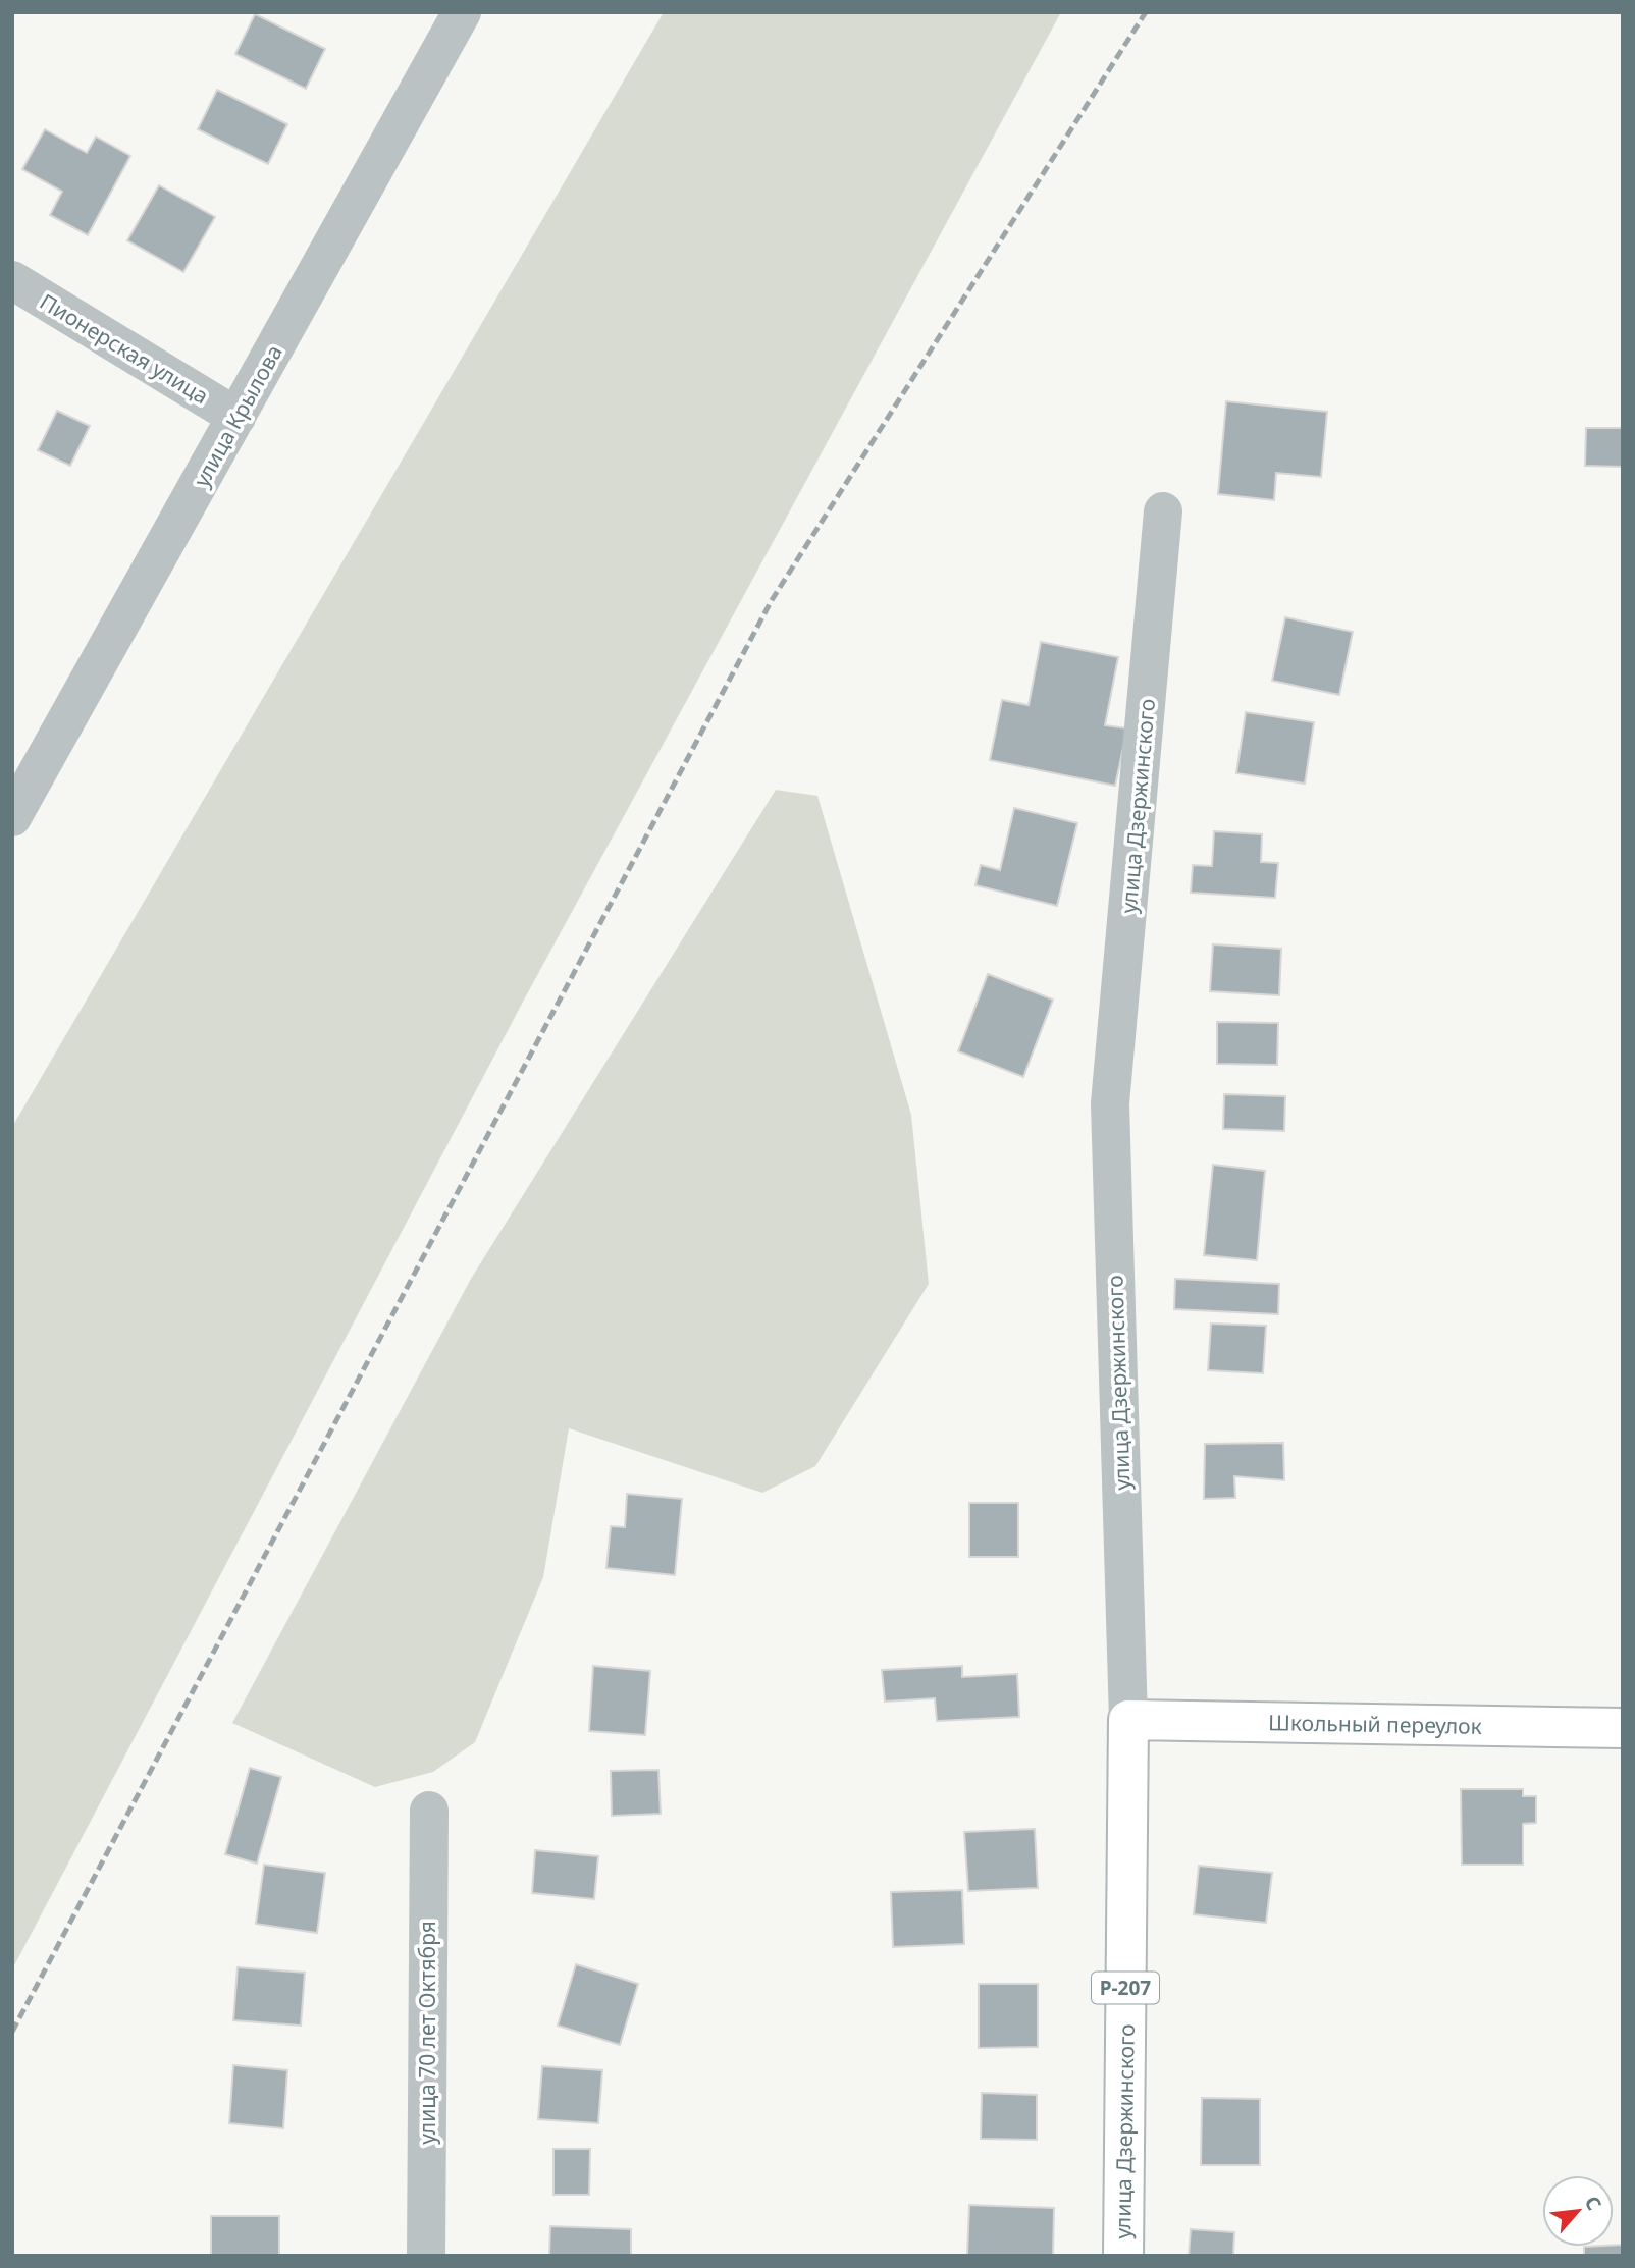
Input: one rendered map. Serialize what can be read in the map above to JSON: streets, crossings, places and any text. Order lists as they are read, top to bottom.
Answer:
{
  "streets": {
    "main road": ["улица Дзержинского", "Школьный переулок", "Р-207"],
    "street": ["Пионерская улица", "улица Крылова", "улица 70 лет Октября"]
  },
  "crossings": [
    ["Пионерская улица", "улица Крылова"],
    ["улица Дзержинского", "Школьный переулок"]
  ],
  "north": "top right"
}
